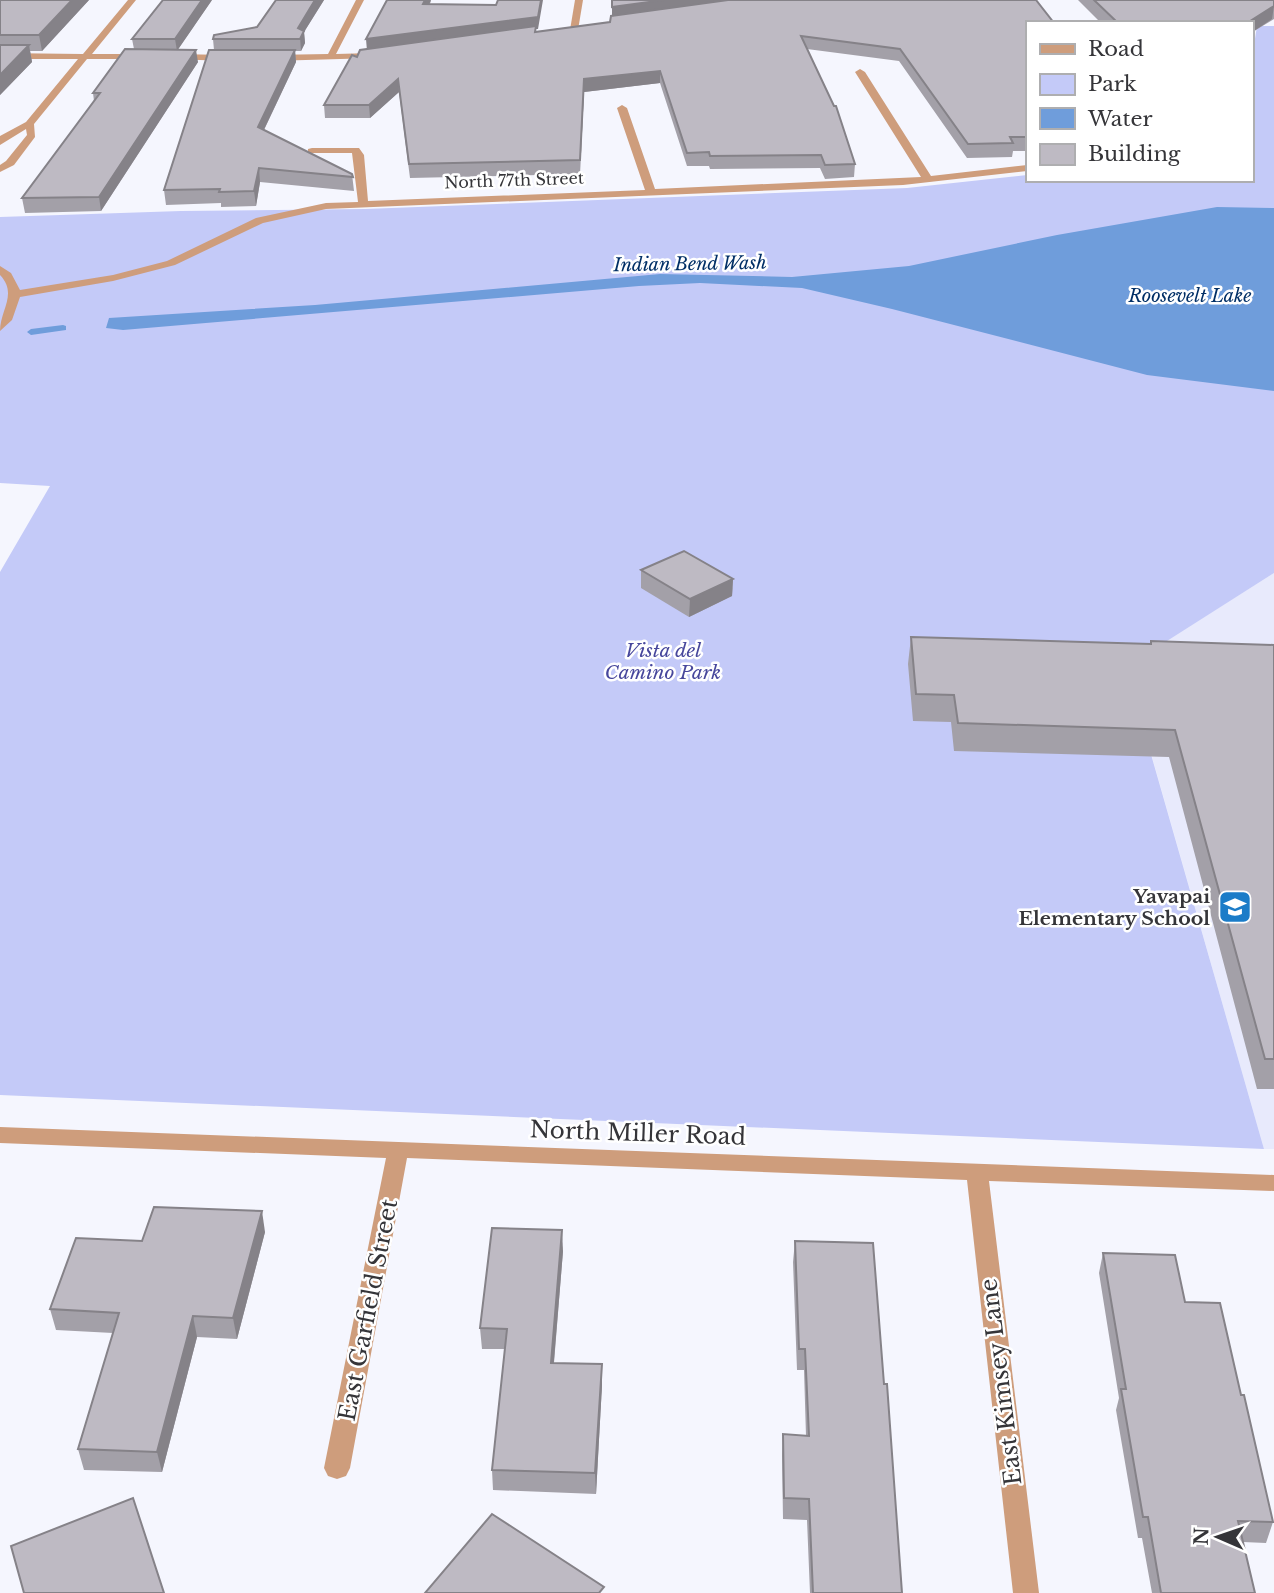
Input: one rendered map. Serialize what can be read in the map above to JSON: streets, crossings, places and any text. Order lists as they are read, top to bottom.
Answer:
{
  "streets": {
    "street": [
      "North 77th Street",
      "North Miller Road",
      "East Garfield Street",
      "East Kimsey Lane"
    ]
  },
  "crossings": [
    ["North Miller Road", "East Garfield Street"],
    ["North Miller Road", "East Kimsey Lane"]
  ],
  "water": ["Indian Bend Wash", "Roosevelt Lake"],
  "parks": ["Vista del Camino Park"],
  "places": {
    "school or university": ["Yavapai Elementary School"]
  },
  "legend": [
    "Road",
    "Park",
    "Water",
    "Building"
  ],
  "north": "left"
}
